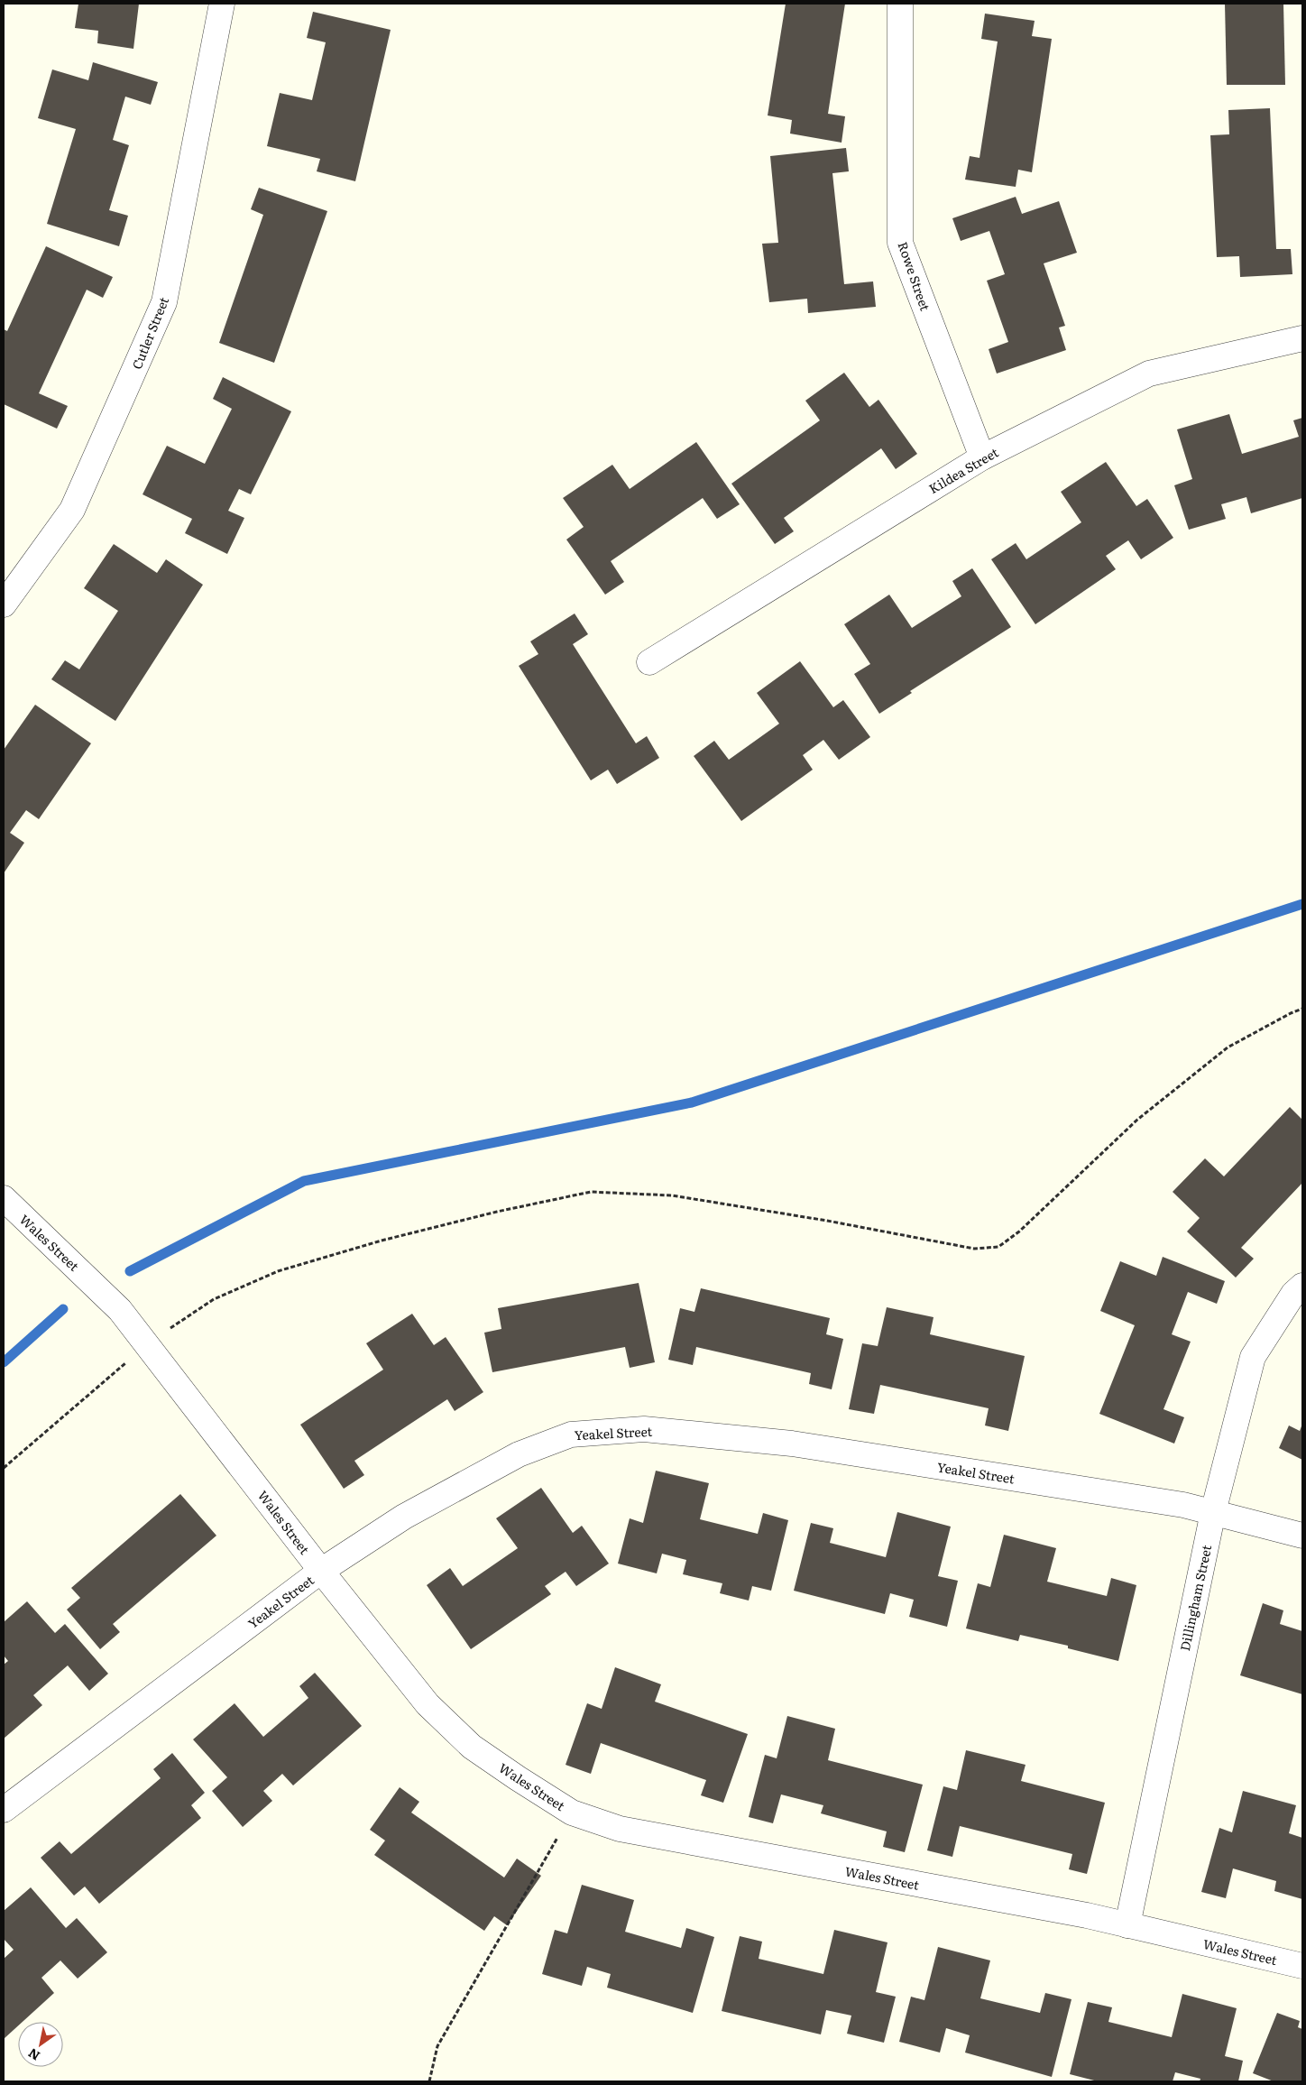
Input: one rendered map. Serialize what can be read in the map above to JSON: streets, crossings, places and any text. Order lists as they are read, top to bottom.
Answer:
{
  "streets": {
    "street": [
      "Rowe Street",
      "Cutler Street",
      "Kildea Street",
      "Wales Street",
      "Yeakel Street",
      "Dillingham Street"
    ]
  },
  "crossings": [
    ["Rowe Street", "Kildea Street"],
    ["Wales Street", "Yeakel Street"],
    ["Wales Street", "Dillingham Street"],
    ["Yeakel Street", "Dillingham Street"]
  ],
  "north": "bottom left"
}
